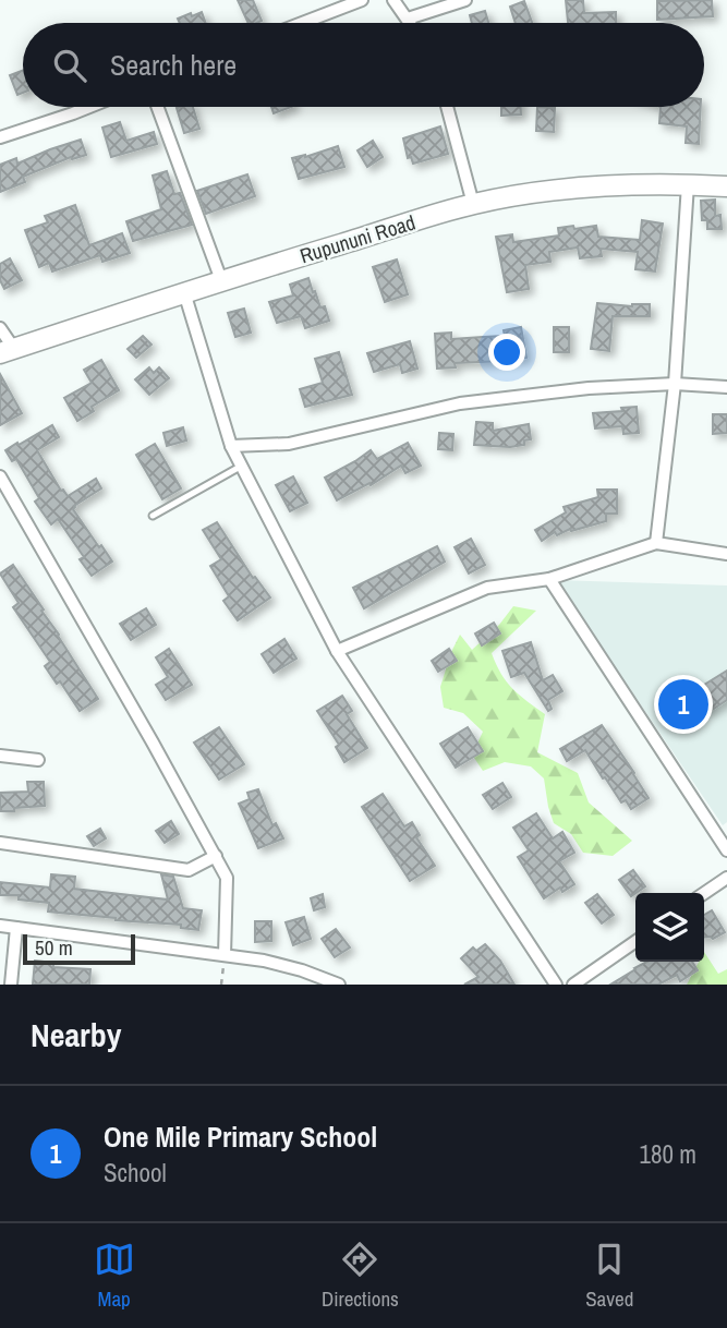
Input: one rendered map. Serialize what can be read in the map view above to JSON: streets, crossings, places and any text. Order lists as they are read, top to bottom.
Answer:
{
  "streets": {
    "main road": ["Rupununi Road"]
  },
  "scale_bar": "50 m",
  "page": {
    "search": "Search here",
    "pins": "1",
    "scale": "50 m",
    "heading": "Nearby",
    "list": [
      {
        "mark": "1",
        "name": "One Mile Primary School",
        "note": "School",
        "value": "180 m"
      }
    ],
    "nav": ["Map", "Directions", "Saved"]
  }
}
